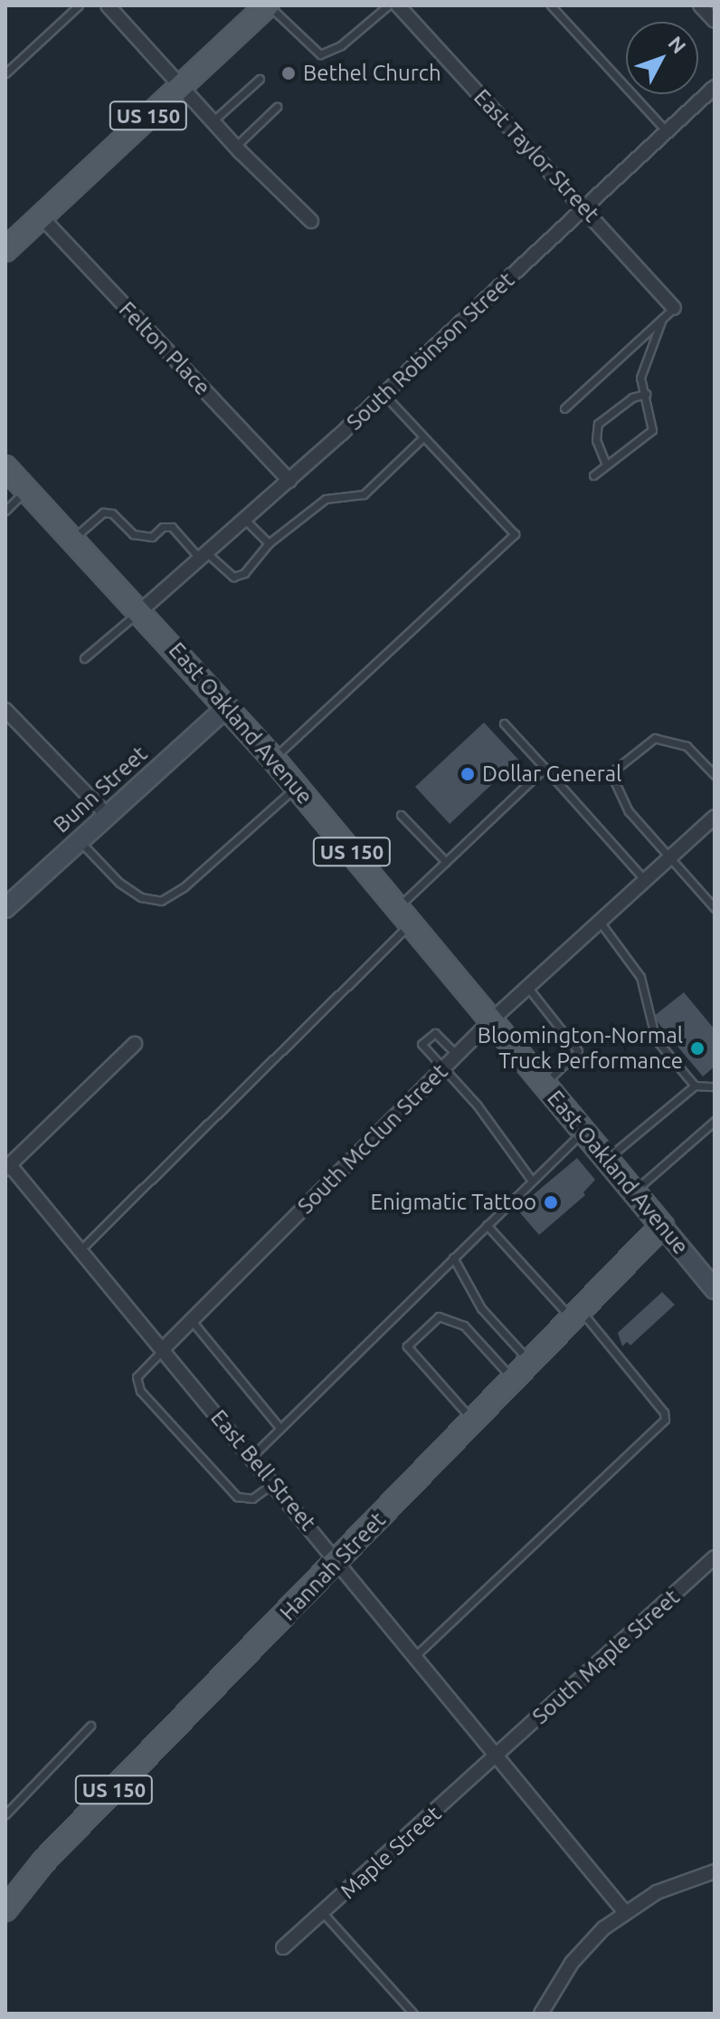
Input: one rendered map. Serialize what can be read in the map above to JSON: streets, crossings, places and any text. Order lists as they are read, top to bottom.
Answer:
{
  "streets": {
    "main road": ["US 150", "East Oakland Avenue", "Hannah Street"],
    "street": [
      "East Taylor Street",
      "Felton Place",
      "South Robinson Street",
      "Bunn Street",
      "South McClun Street",
      "East Bell Street",
      "South Maple Street",
      "Maple Street"
    ]
  },
  "crossings": [
    ["US 150", "Felton Place"],
    ["East Taylor Street", "South Robinson Street"],
    ["Felton Place", "South Robinson Street"],
    ["South Robinson Street", "East Oakland Avenue"],
    ["East Oakland Avenue", "Bunn Street"],
    ["East Oakland Avenue", "South McClun Street"],
    ["East Oakland Avenue", "Hannah Street"],
    ["South McClun Street", "East Bell Street"],
    ["East Bell Street", "Hannah Street"],
    ["East Bell Street", "South Maple Street"],
    ["East Bell Street", "Maple Street"],
    ["South Maple Street", "Maple Street"]
  ],
  "places": [
    "Bethel Church",
    "Dollar General",
    "Bloomington-Normal Truck Performance",
    "Enigmatic Tattoo"
  ],
  "north": "top right"
}
